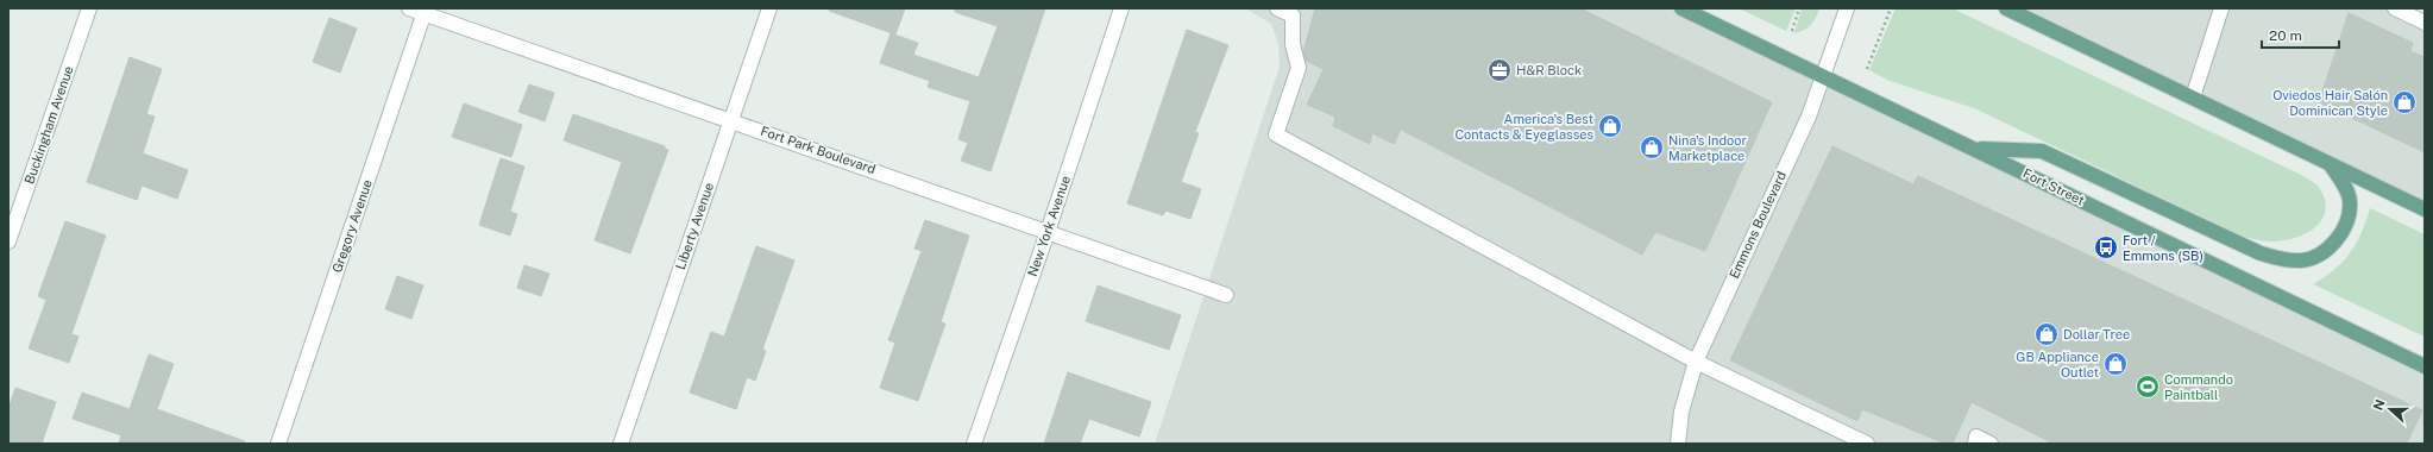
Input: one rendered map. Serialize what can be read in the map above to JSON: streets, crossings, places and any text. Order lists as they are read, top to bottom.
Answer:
{
  "streets": {
    "main road": ["Fort Street"],
    "street": [
      "Buckingham Avenue",
      "Fort Park Boulevard",
      "Emmons Boulevard",
      "Gregory Avenue",
      "Liberty Avenue",
      "New York Avenue"
    ]
  },
  "crossings": [
    ["Fort Park Boulevard", "Gregory Avenue"],
    ["Fort Park Boulevard", "Liberty Avenue"],
    ["Fort Park Boulevard", "New York Avenue"],
    ["Fort Street", "Emmons Boulevard"]
  ],
  "places": {
    "office": ["H&R Block"],
    "shop": [
      "Oviedos Hair Salón Dominican Style",
      "America's Best Contacts & Eyeglasses",
      "Nina's Indoor Marketplace",
      "Dollar Tree",
      "GB Appliance Outlet"
    ],
    "bus stop": ["Fort / Emmons (SB)"],
    "sports": ["Commando Paintball"]
  },
  "scale_bar": "20 m",
  "north": "left"
}
